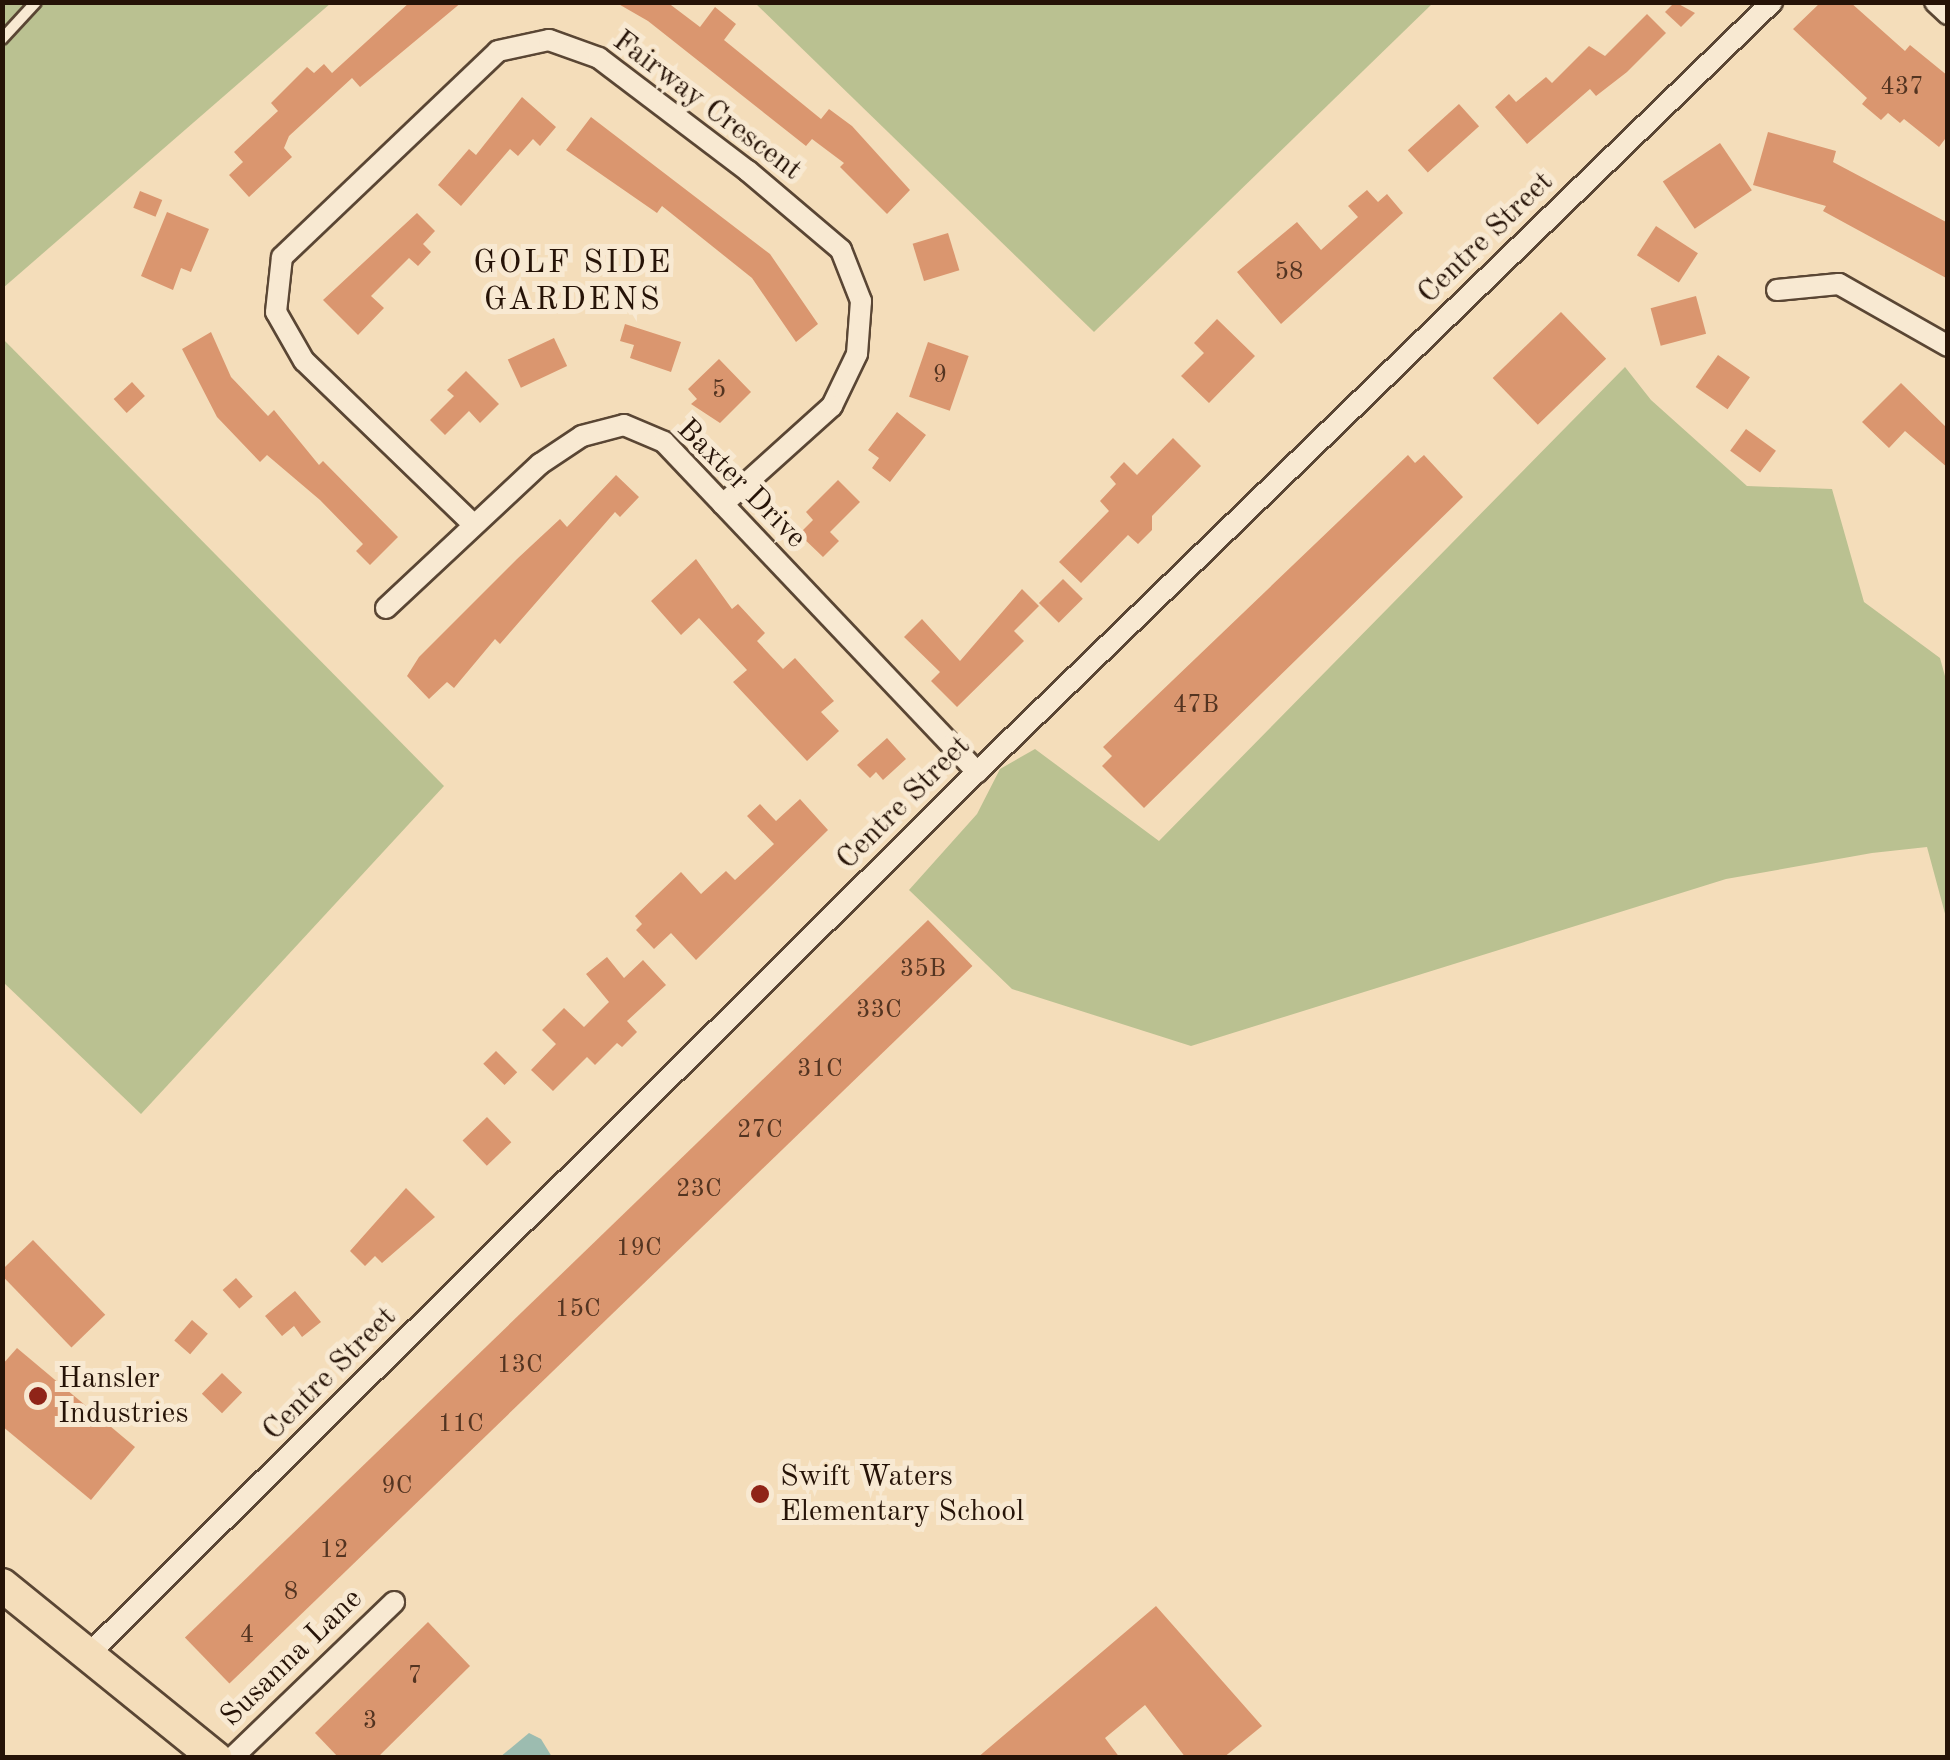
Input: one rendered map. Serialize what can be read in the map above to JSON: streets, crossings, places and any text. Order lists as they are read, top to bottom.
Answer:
{
  "streets": {
    "street": [
      "Fairway Crescent",
      "Centre Street",
      "Baxter Drive",
      "Susanna Lane"
    ]
  },
  "crossings": [
    ["Fairway Crescent", "Baxter Drive"],
    ["Centre Street", "Baxter Drive"]
  ],
  "districts": ["GOLF SIDE GARDENS"],
  "places": ["Hansler Industries", "Swift Waters Elementary School"],
  "house_numbers": [
    "437",
    "58",
    "9",
    "5",
    "47B",
    "35B",
    "33C",
    "31C",
    "27C",
    "23C",
    "19C",
    "15C",
    "13C",
    "11C",
    "9C",
    "12",
    "8",
    "4",
    "7",
    "3"
  ]
}
